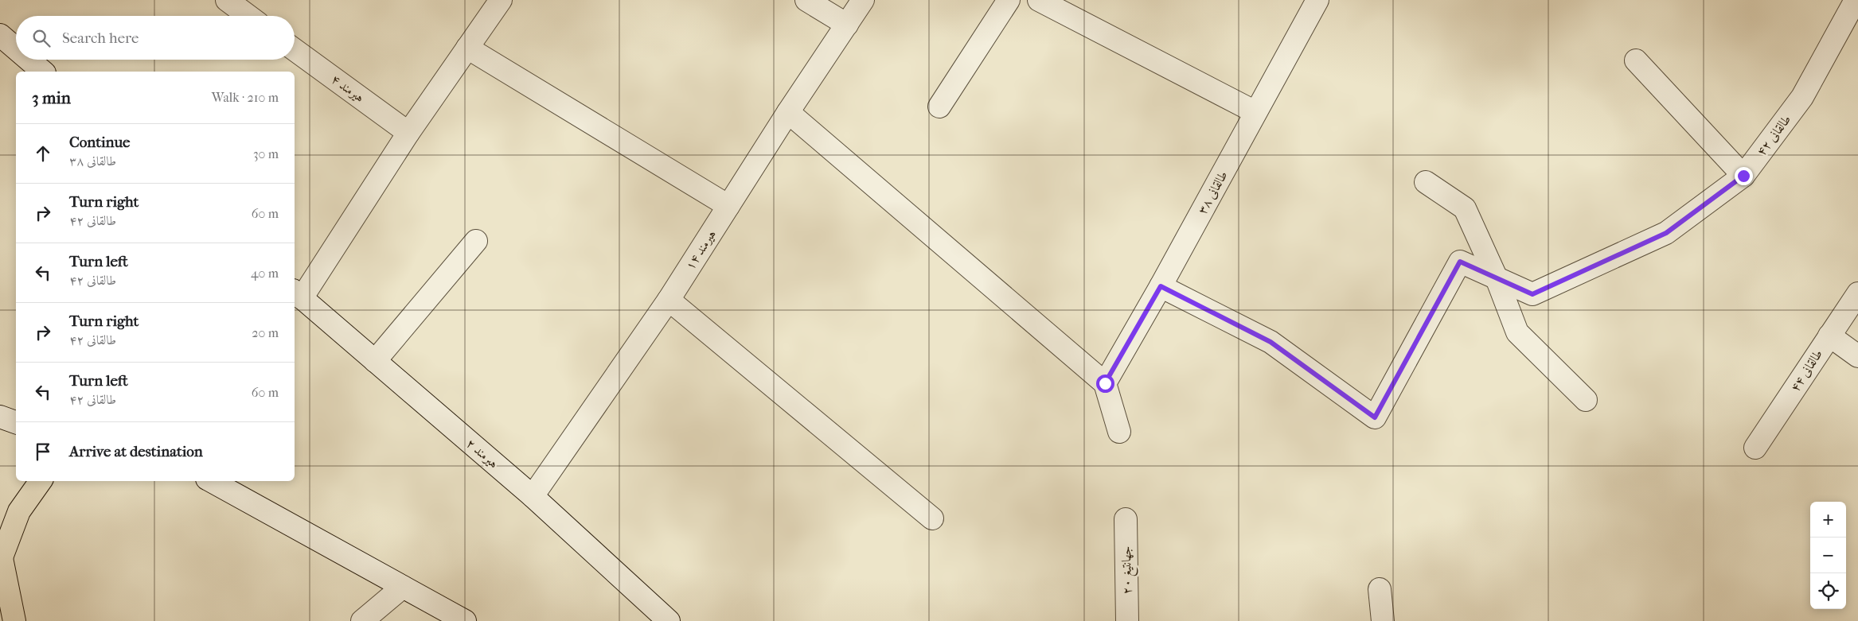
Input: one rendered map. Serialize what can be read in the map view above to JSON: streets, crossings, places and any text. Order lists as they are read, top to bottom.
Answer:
{
  "streets": {
    "street": [
      "هیرمند ۴",
      "طالقانی ۴۲",
      "طالقانی ۳۸",
      "هیرمند ۱۴",
      "طالقانی ۴۴",
      "هیرمند ۲",
      "جهانتیغ ۲۰"
    ]
  },
  "crossings": [
    ["طالقانی ۴۲", "طالقانی ۳۸"],
    ["هیرمند ۱۴", "هیرمند ۲"]
  ],
  "page": {
    "search": "Search here",
    "heading": ["3 min", "Walk · 210 m"],
    "list": [
      ["Continue", "طالقانی ۳۸", "30 m"],
      ["Turn right", "طالقانی ۴۲", "60 m"],
      ["Turn left", "طالقانی ۴۲", "40 m"],
      ["Turn right", "طالقانی ۴۲", "20 m"],
      ["Turn left", "طالقانی ۴۲", "60 m"],
      "Arrive at destination"
    ],
    "map_buttons": ["+", "−"]
  }
}
